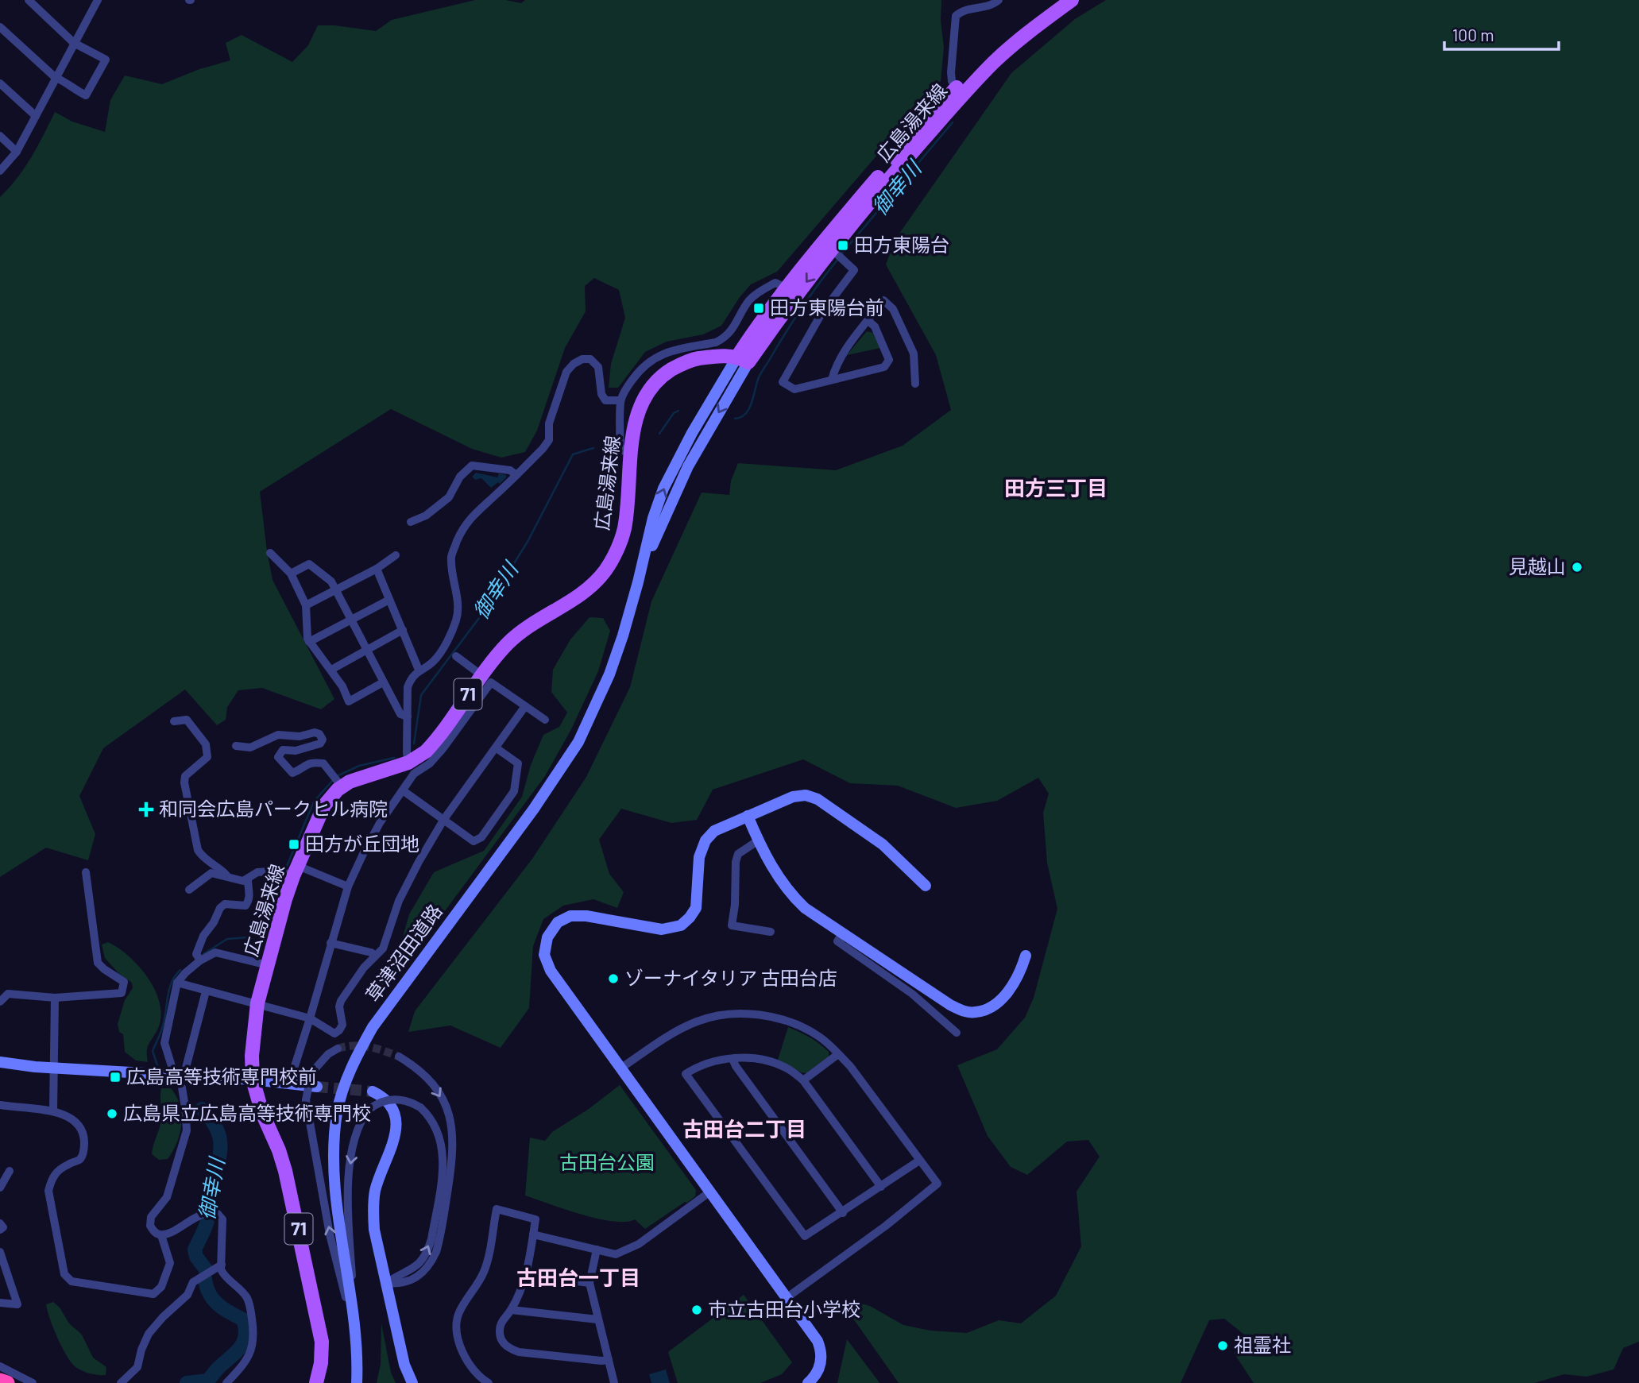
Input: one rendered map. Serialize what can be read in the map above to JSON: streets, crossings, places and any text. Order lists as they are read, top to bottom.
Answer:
{
  "streets": {
    "main road": ["広島湯来線", "71"],
    "street": ["草津沼田道路"]
  },
  "crossings": [
    ["広島湯来線", "草津沼田道路"]
  ],
  "districts": ["田方三丁目", "古田台二丁目", "古田台一丁目"],
  "water": ["御幸川"],
  "parks": ["古田台公園"],
  "places": {
    "transit": [
      "田方東陽台",
      "田方東陽台前",
      "田方が丘団地",
      "広島高等技術専門校前"
    ],
    "other": [
      "見越山",
      "ゾーナイタリア 古田台店",
      "広島県立広島高等技術専門校",
      "市立古田台小学校",
      "祖霊社"
    ],
    "health": ["和同会広島パークヒル病院"]
  },
  "scale_bar": "100 m"
}
